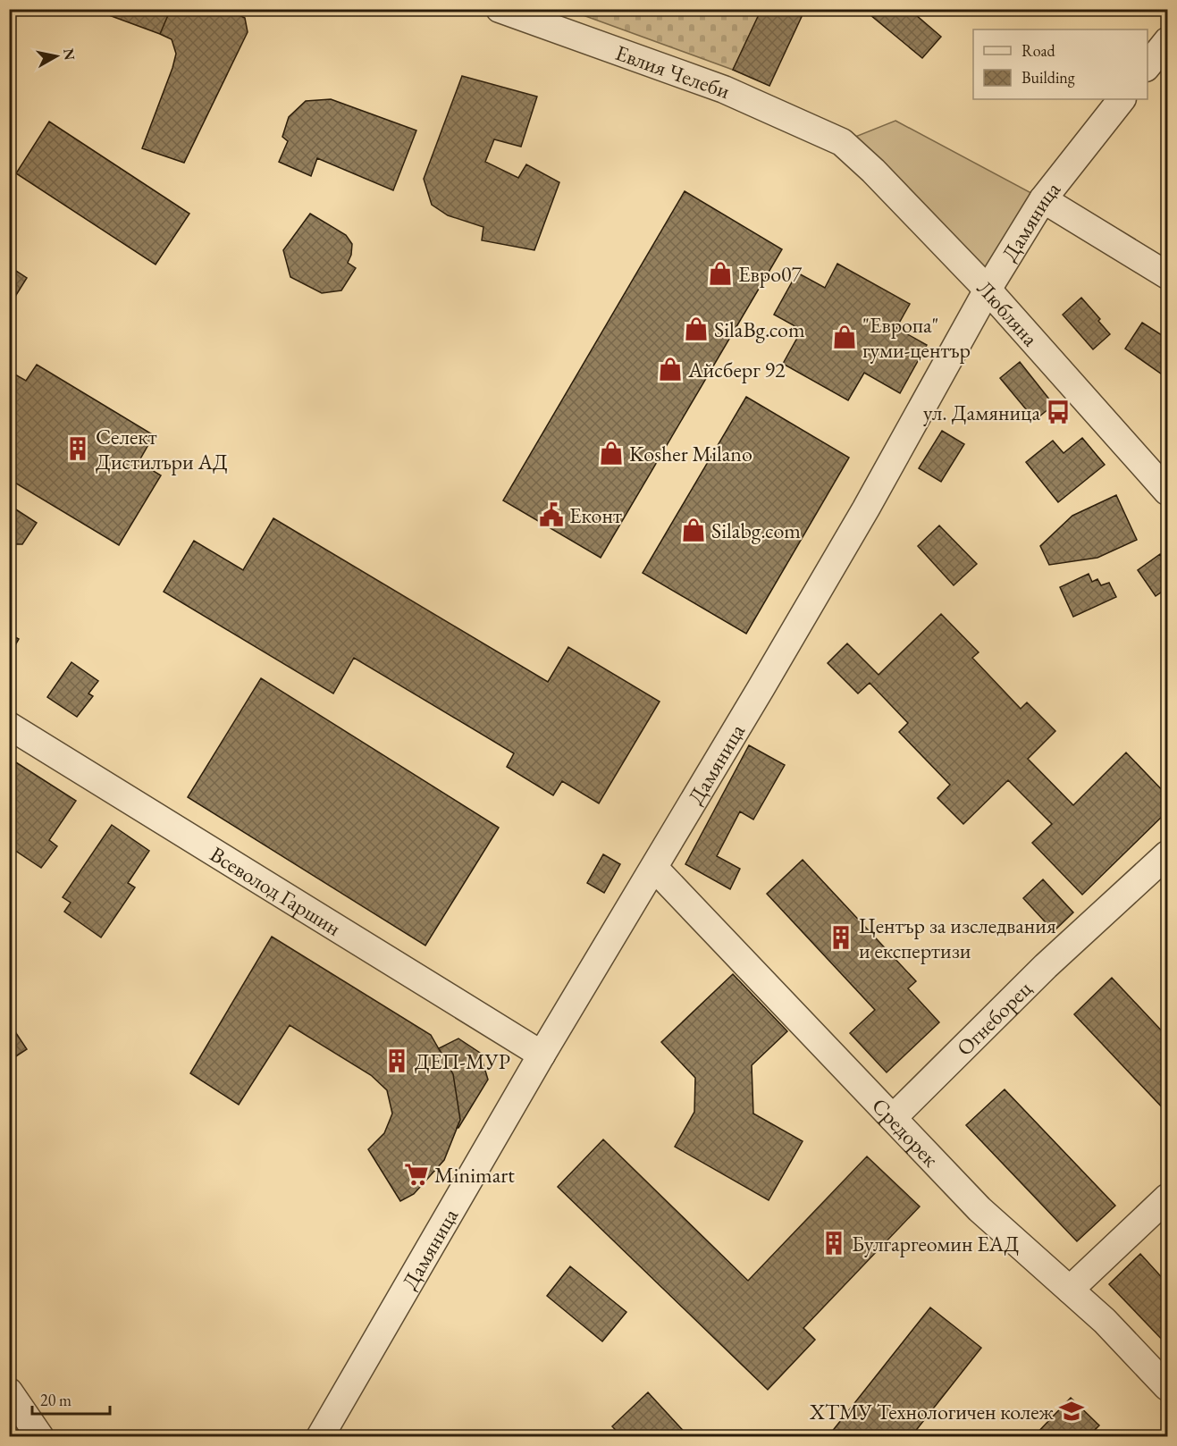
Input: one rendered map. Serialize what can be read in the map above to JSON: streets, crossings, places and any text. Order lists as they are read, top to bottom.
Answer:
{
  "streets": {
    "street": [
      "Евлия Челеби",
      "Дамяница",
      "Любляна",
      "Всеволод Гаршин",
      "Огнеборец",
      "Средорек"
    ]
  },
  "crossings": [
    ["Евлия Челеби", "Любляна"],
    ["Дамяница", "Любляна"],
    ["Дамяница", "Всеволод Гаршин"],
    ["Дамяница", "Средорек"],
    ["Огнеборец", "Средорек"]
  ],
  "places": {
    "shop": [
      "Евро07",
      "SilaBg.com",
      "\"Европа\" гуми-център",
      "Айсберг 92",
      "Kosher Milano",
      "Silabg.com"
    ],
    "bus stop": ["ул. Дамяница"],
    "building": [
      "Селект Дистилъри АД",
      "Център за изследвания и експертизи",
      "ДЕП-МУР",
      "Булгаргеомин ЕАД"
    ],
    "public building": ["Еконт"],
    "supermarket": ["Minimart"],
    "school or university": ["ХТМУ Технологичен колеж"]
  },
  "legend": ["Road", "Building"],
  "scale_bar": "20 m",
  "north": "right"
}
